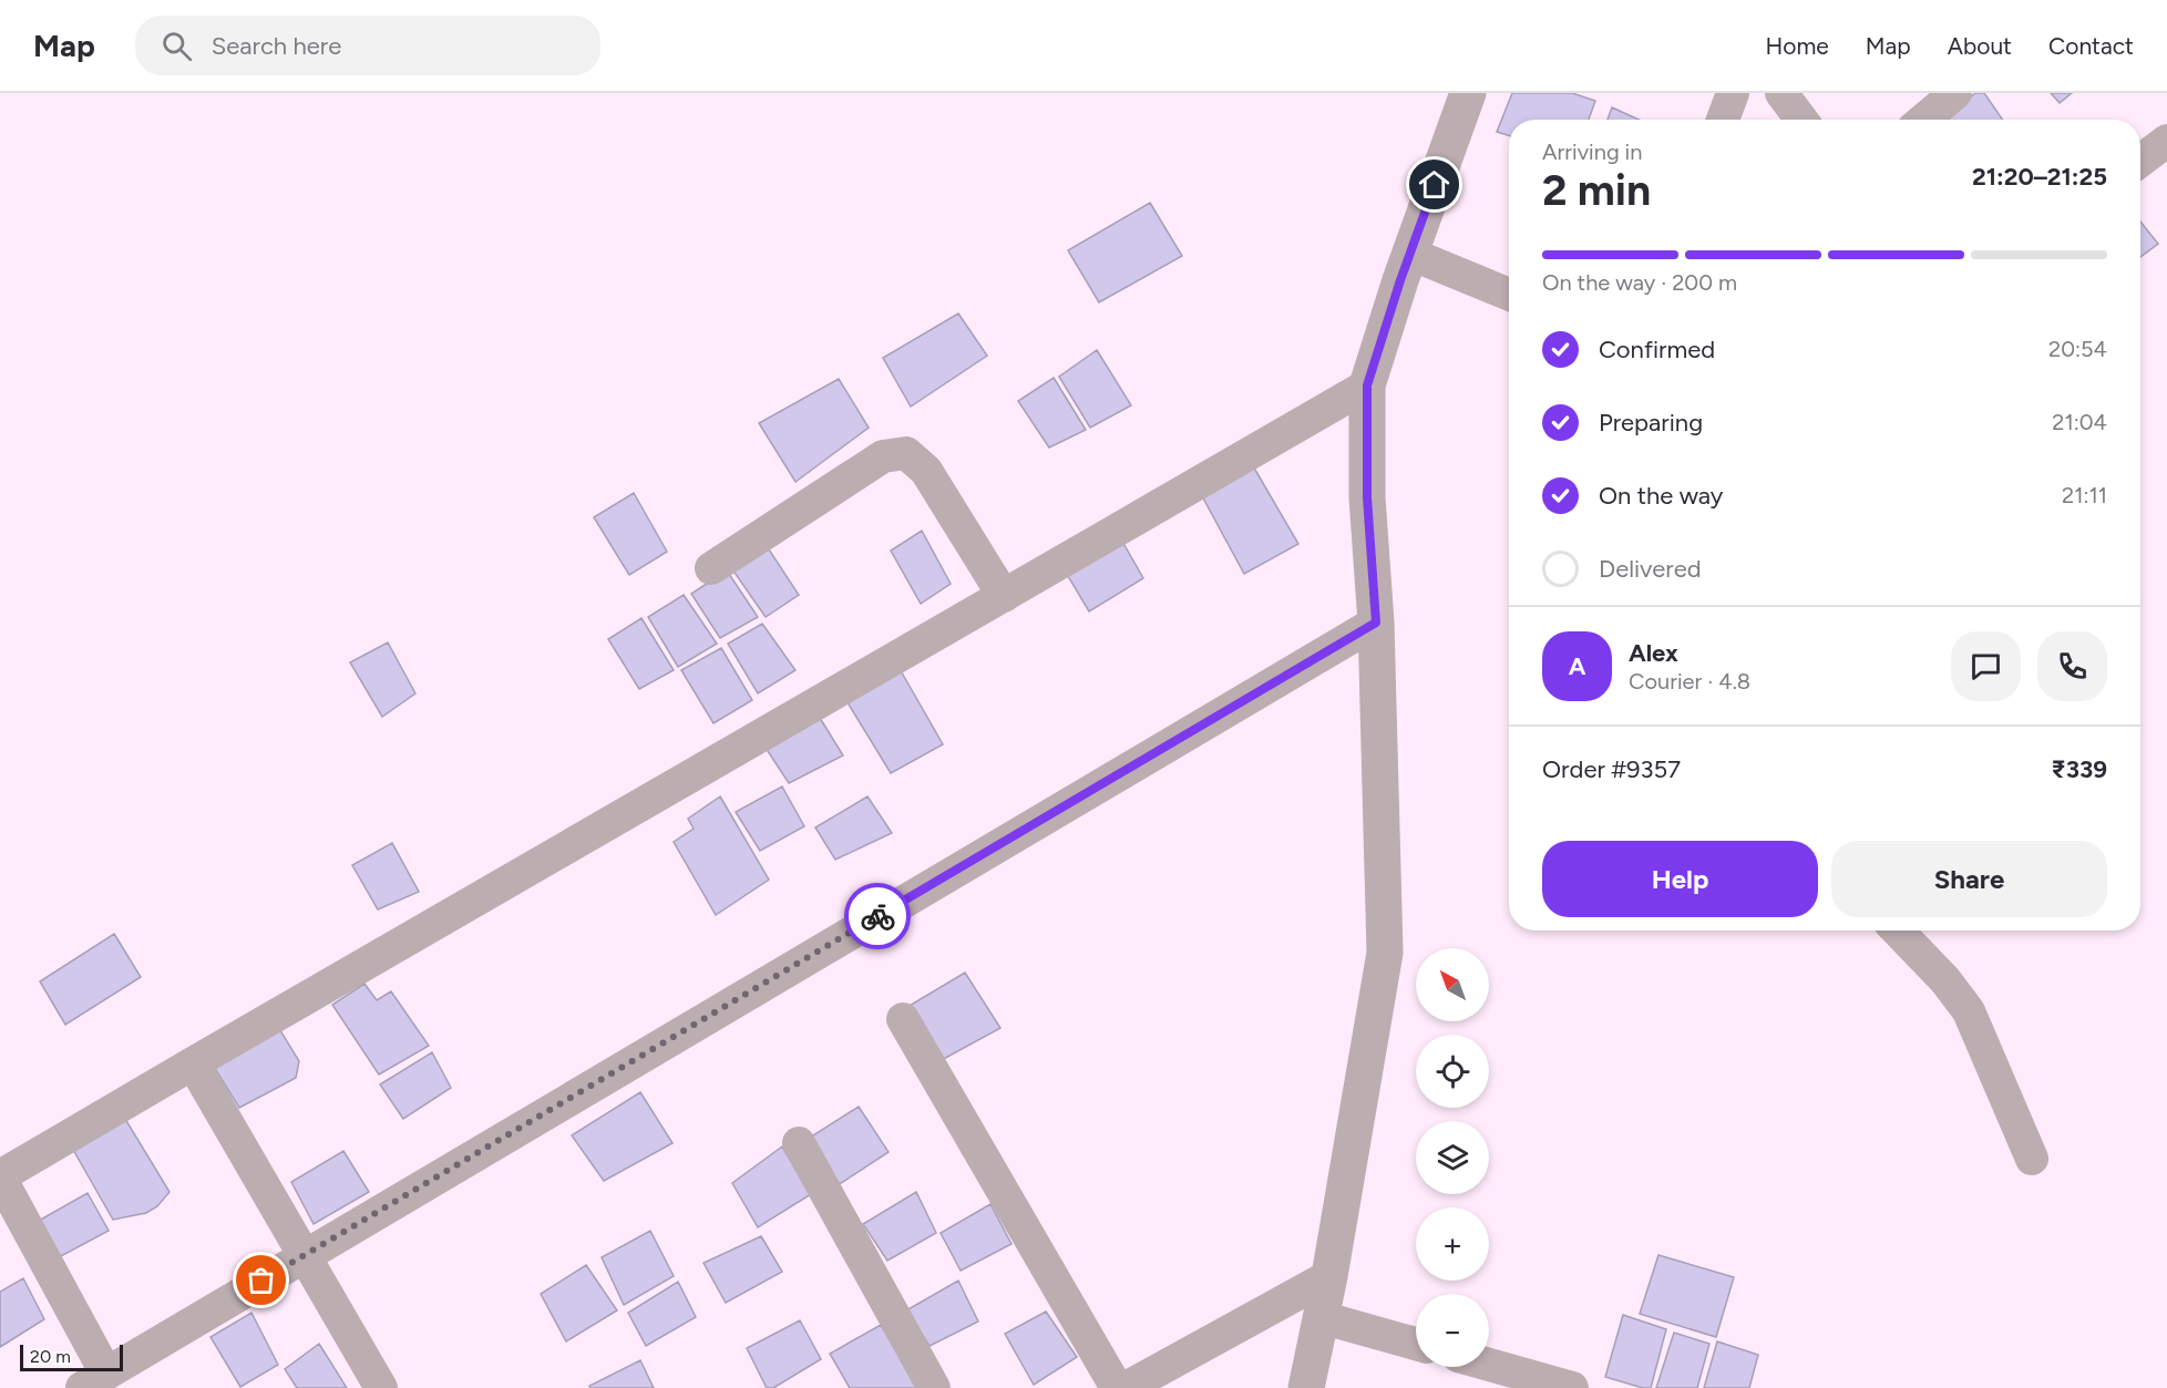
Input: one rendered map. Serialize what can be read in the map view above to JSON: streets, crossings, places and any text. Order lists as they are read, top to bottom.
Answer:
{
  "scale_bar": "20 m",
  "north": "top left",
  "page": {
    "header": "Map",
    "search": "Search here",
    "nav": [
      "Home",
      "Map",
      "About",
      "Contact"
    ],
    "heading": ["2 min", "Arriving in", "21:20–21:25"],
    "panel": [
      "Alex",
      "Courier · 4.8",
      "Order #9357",
      "₹339"
    ],
    "bar": "On the way · 200 m",
    "list": [
      ["Confirmed", "20:54"],
      ["Preparing", "21:04"],
      ["On the way", "21:11"],
      "Delivered"
    ],
    "round": "A",
    "buttons": ["Help", "Share"],
    "map_buttons": ["+", "−"],
    "scale": "20 m"
  }
}
